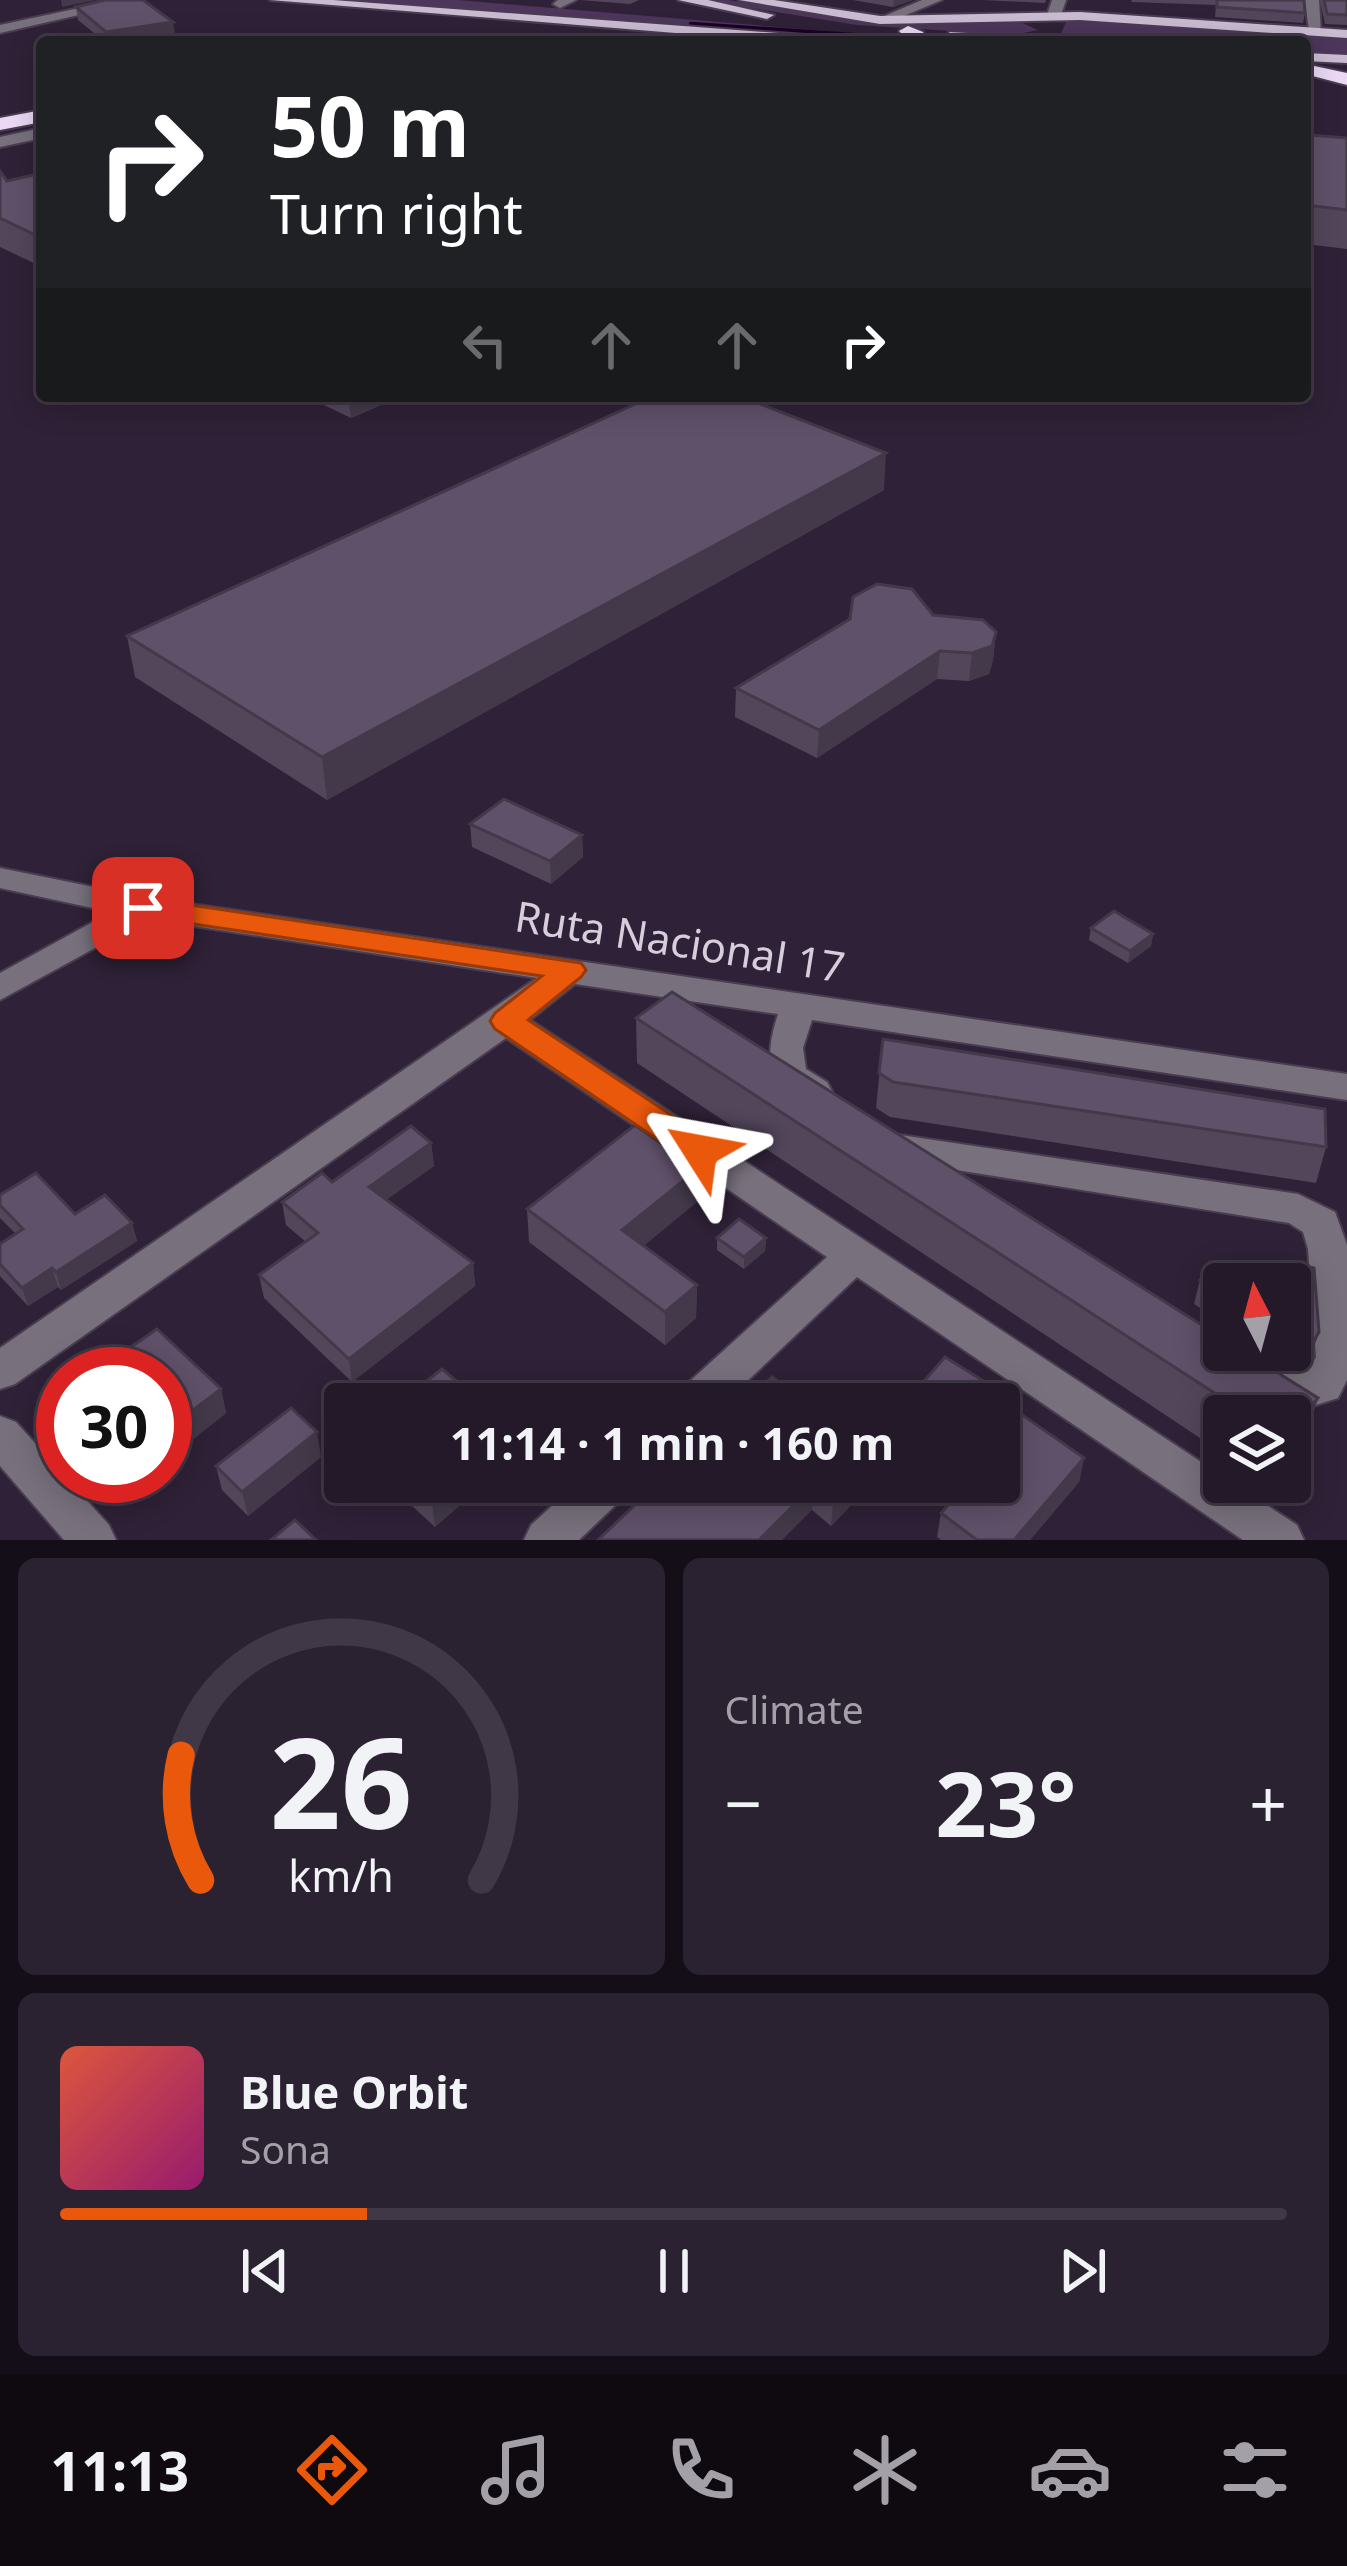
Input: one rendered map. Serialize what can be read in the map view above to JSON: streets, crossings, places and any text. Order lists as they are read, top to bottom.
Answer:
{
  "streets": {
    "street": ["Ruta Nacional 17"]
  },
  "north": "top",
  "page": {
    "turn": ["50 m", "Turn right"],
    "limit": "30",
    "trip": "11:14 · 1 min · 160 m",
    "tile": "Climate",
    "heat": ["−", "23°", "+"],
    "song": ["Blue Orbit", "Sona"],
    "tabs": "11:13",
    "gauge": ["26", "km/h"]
  }
}
